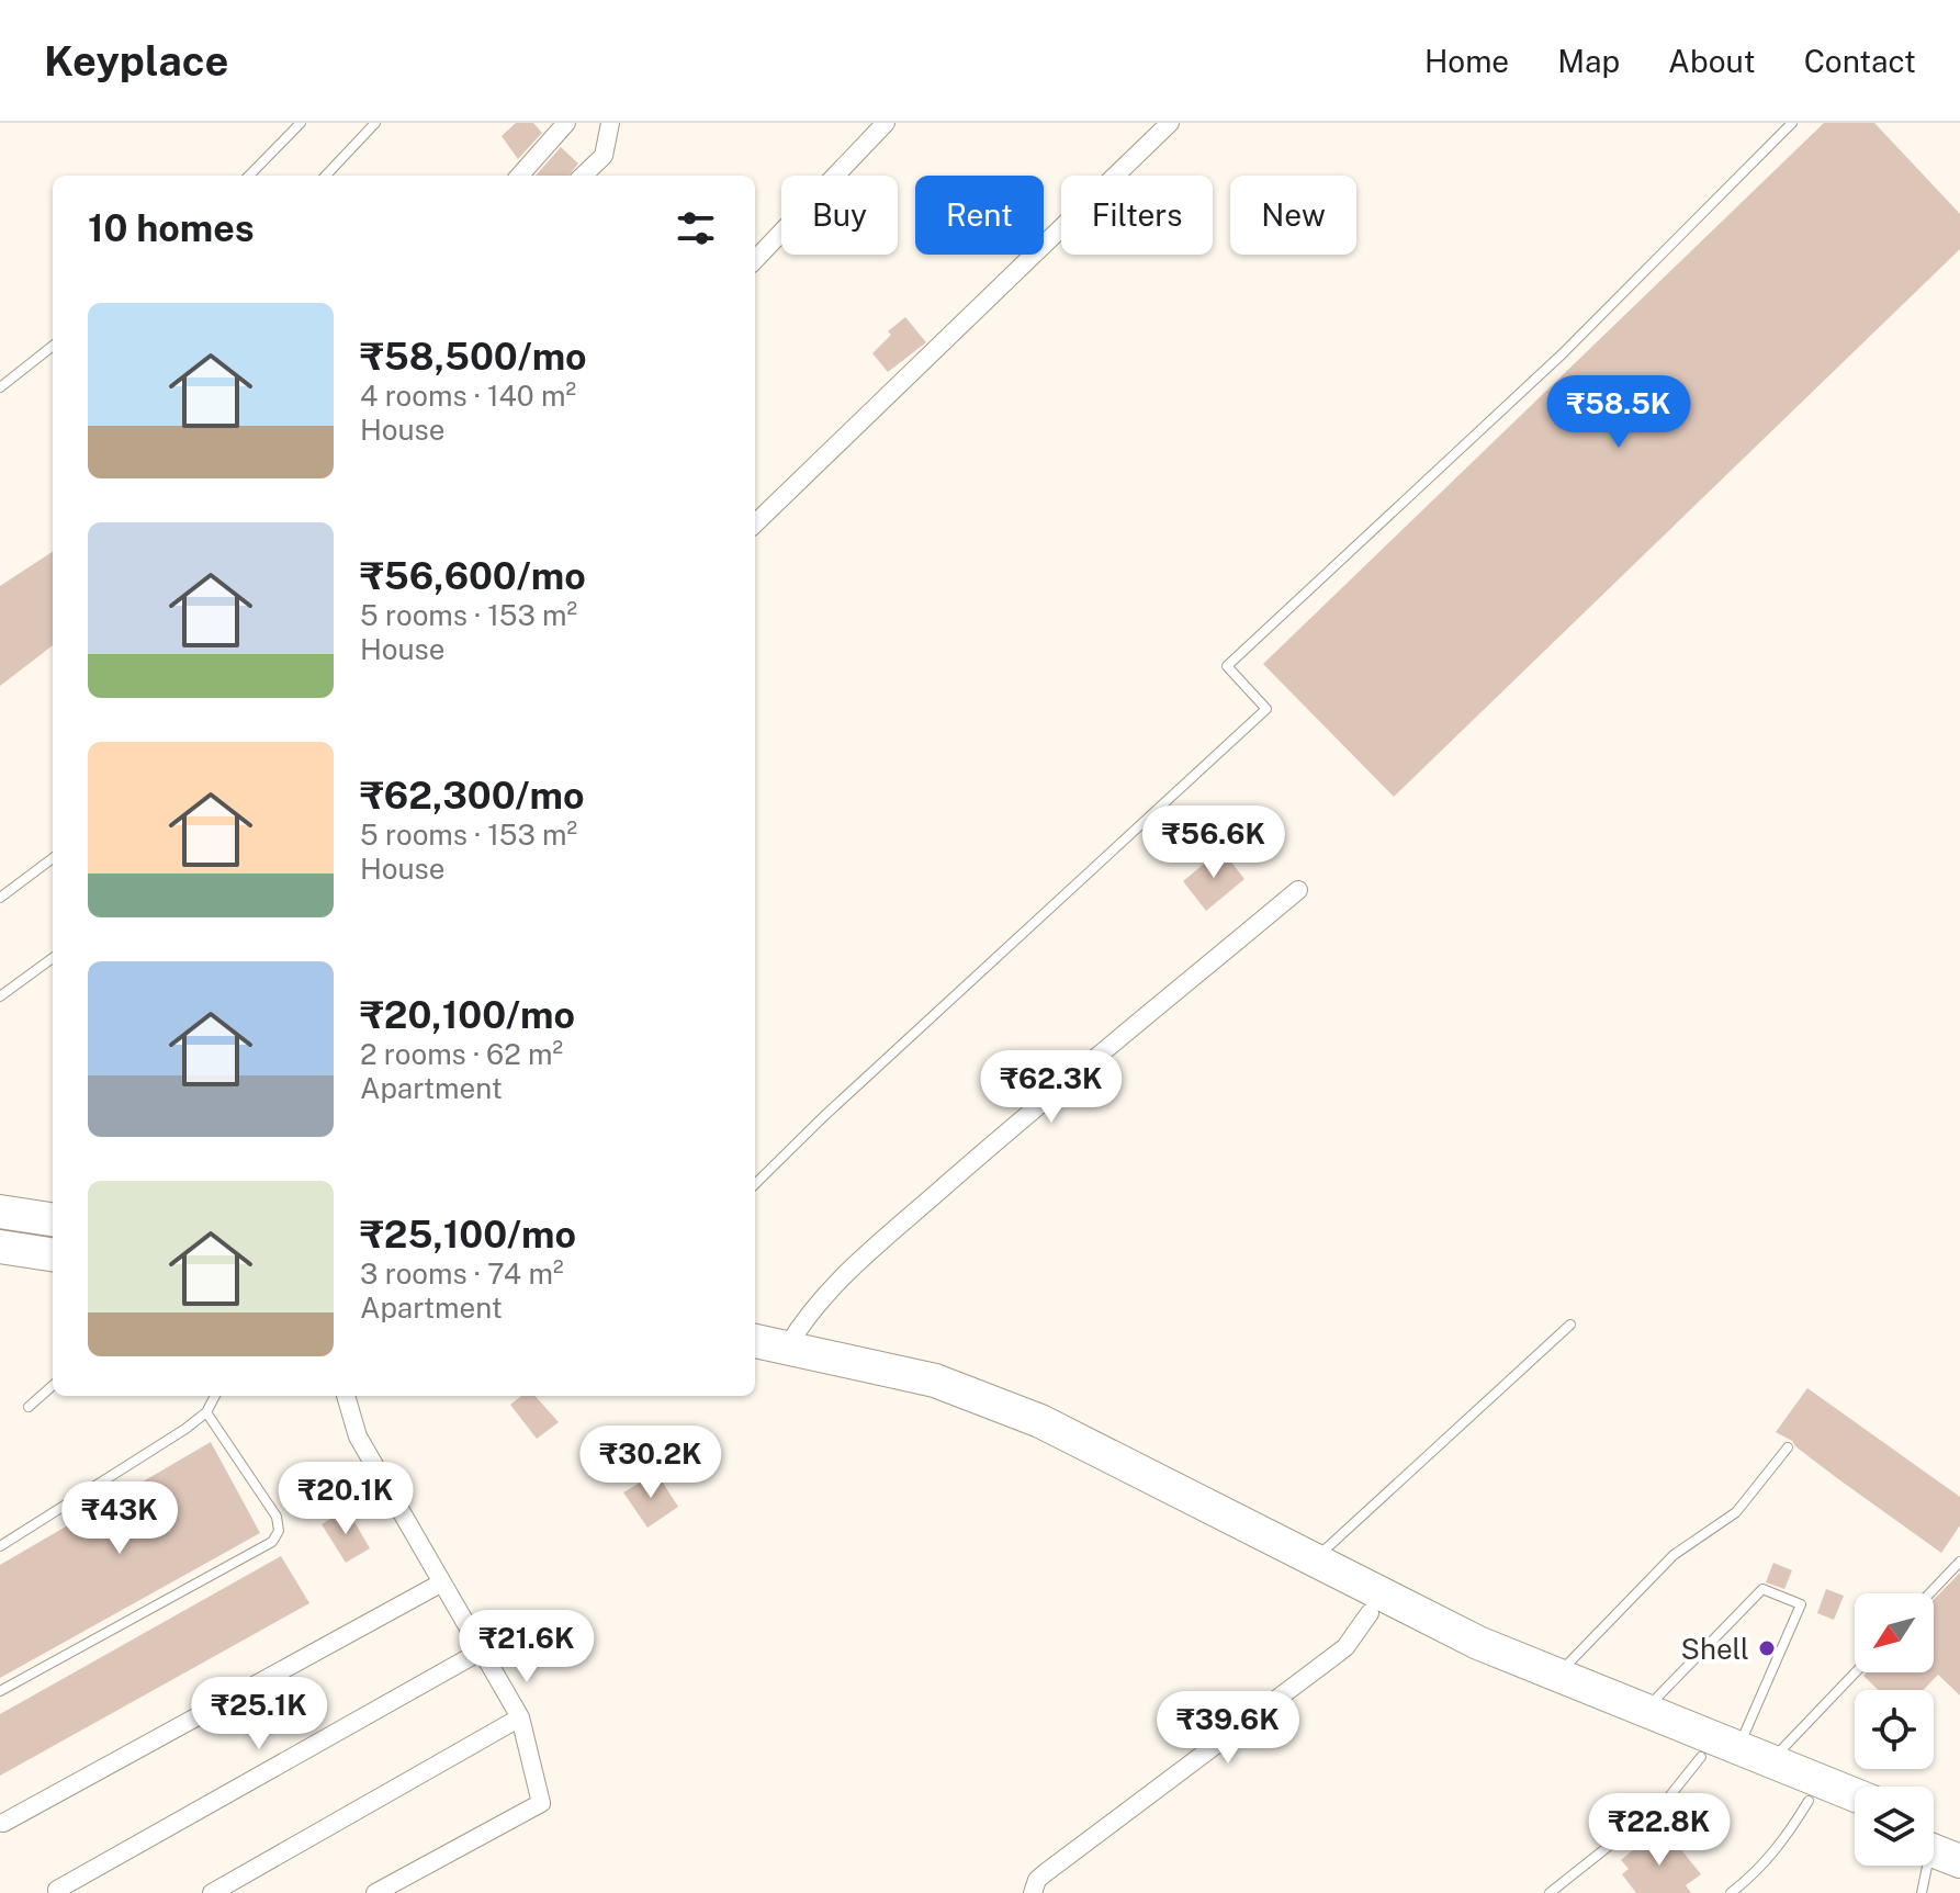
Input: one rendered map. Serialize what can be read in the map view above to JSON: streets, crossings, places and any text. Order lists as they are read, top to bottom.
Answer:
{
  "places": ["Shell"],
  "north": "bottom left",
  "page": {
    "header": "Keyplace",
    "nav": [
      "Home",
      "Map",
      "About",
      "Contact"
    ],
    "chip": [
      "Buy",
      "Rent",
      "Filters",
      "New"
    ],
    "heading": "10 homes",
    "list": [
      {
        "name": "₹58,500/mo",
        "note": "4 rooms · 140 m² · House"
      },
      {
        "name": "₹56,600/mo",
        "note": "5 rooms · 153 m² · House"
      },
      {
        "name": "₹62,300/mo",
        "note": "5 rooms · 153 m² · House"
      },
      {
        "name": "₹20,100/mo",
        "note": "2 rooms · 62 m² · Apartment"
      },
      {
        "name": "₹25,100/mo",
        "note": "3 rooms · 74 m² · Apartment"
      }
    ],
    "price": [
      "₹58.5K",
      "₹56.6K",
      "₹62.3K",
      "₹30.2K",
      "₹20.1K",
      "₹43K",
      "₹21.6K",
      "₹25.1K",
      "₹39.6K",
      "₹22.8K"
    ]
  }
}
